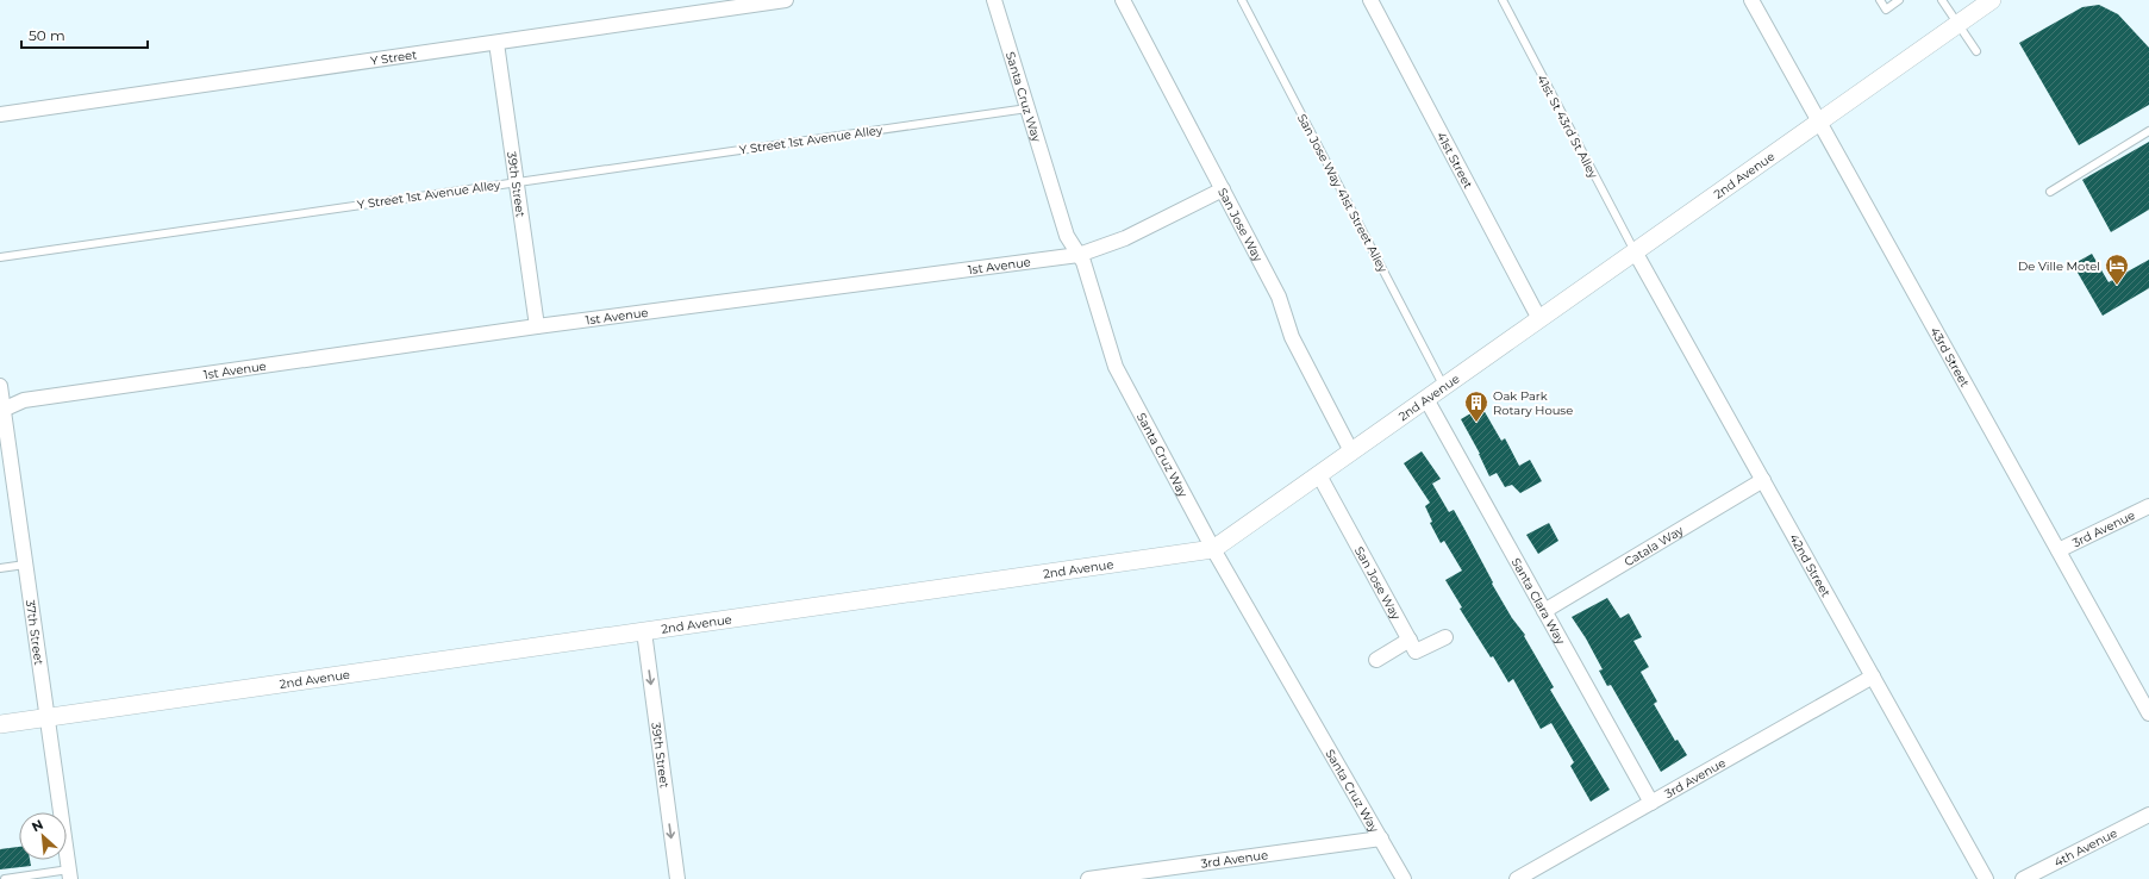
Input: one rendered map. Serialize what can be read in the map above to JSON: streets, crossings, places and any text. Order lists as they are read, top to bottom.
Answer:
{
  "streets": {
    "street": [
      "Y Street",
      "Santa Cruz Way",
      "41st Street",
      "2nd Avenue",
      "39th Street",
      "San Jose Way",
      "1st Avenue",
      "43rd Street",
      "3rd Avenue",
      "Catala Way",
      "42nd Street",
      "Santa Clara Way",
      "37th Street",
      "4th Avenue"
    ],
    "lane": ["41st St 43rd St Alley", "Y Street 1st Avenue Alley", "San Jose Way 41st Street Alley"]
  },
  "crossings": [
    ["Y Street", "39th Street"],
    ["Santa Cruz Way", "Y Street 1st Avenue Alley"],
    ["Santa Cruz Way", "2nd Avenue"],
    ["Santa Cruz Way", "1st Avenue"],
    ["Santa Cruz Way", "3rd Avenue"],
    ["41st St 43rd St Alley", "2nd Avenue"],
    ["41st St 43rd St Alley", "42nd Street"],
    ["Y Street 1st Avenue Alley", "39th Street"],
    ["41st Street", "2nd Avenue"],
    ["2nd Avenue", "39th Street"],
    ["2nd Avenue", "San Jose Way 41st Street Alley"],
    ["2nd Avenue", "San Jose Way"],
    ["2nd Avenue", "43rd Street"],
    ["2nd Avenue", "42nd Street"],
    ["2nd Avenue", "Santa Clara Way"],
    ["2nd Avenue", "37th Street"],
    ["39th Street", "1st Avenue"],
    ["San Jose Way", "1st Avenue"],
    ["1st Avenue", "37th Street"],
    ["43rd Street", "3rd Avenue"],
    ["3rd Avenue", "42nd Street"],
    ["3rd Avenue", "Santa Clara Way"],
    ["Catala Way", "42nd Street"],
    ["Catala Way", "Santa Clara Way"]
  ],
  "one_way": ["39th Street"],
  "places": {
    "hotel": ["De Ville Motel"],
    "building": ["Oak Park Rotary House"]
  },
  "scale_bar": "50 m",
  "north": "top left"
}
